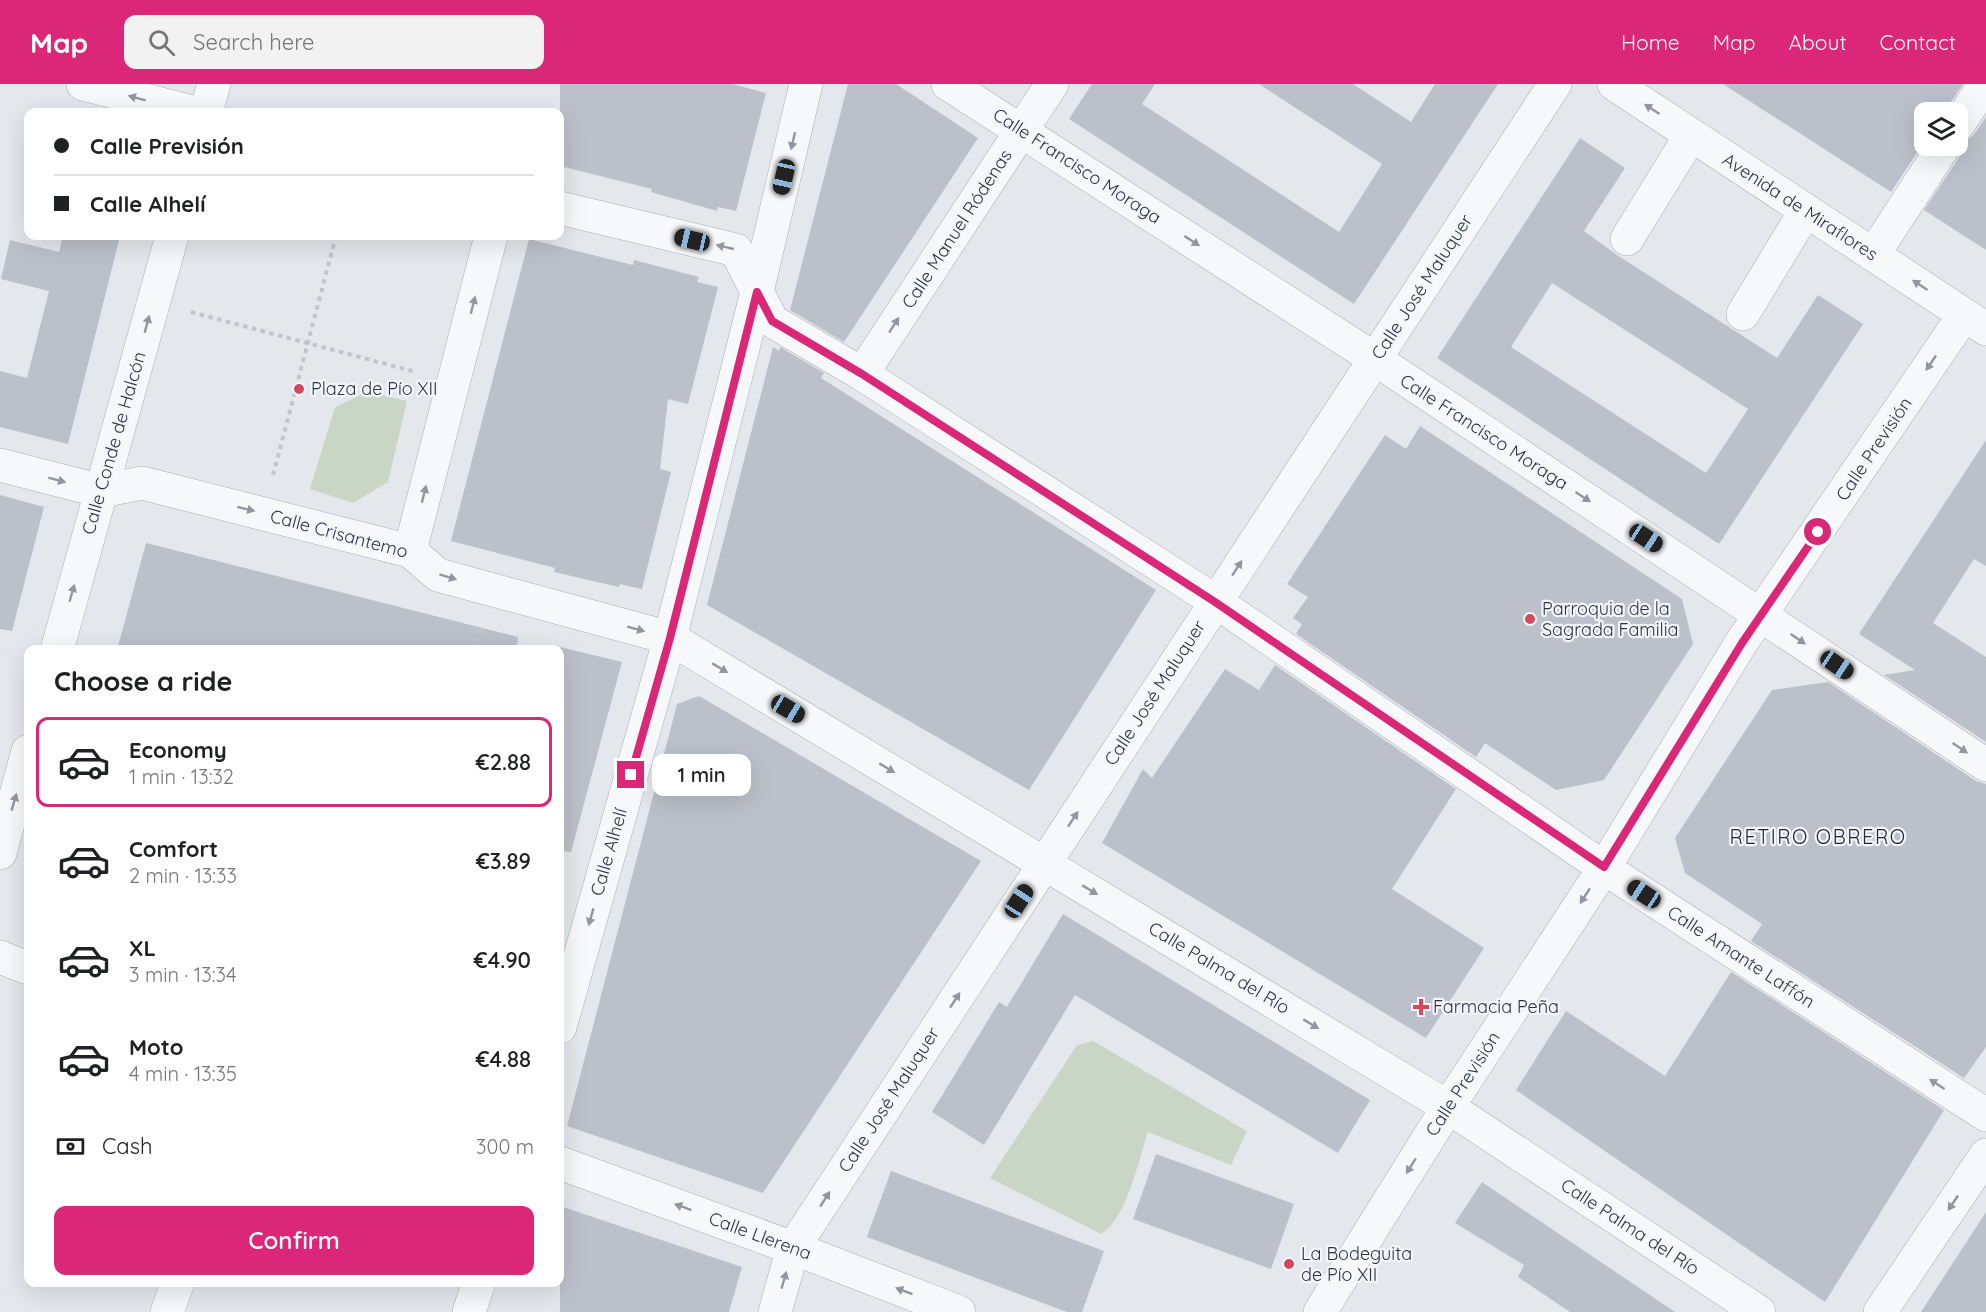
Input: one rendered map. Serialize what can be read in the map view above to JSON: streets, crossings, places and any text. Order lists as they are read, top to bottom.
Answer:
{
  "streets": {
    "street": [
      "Calle Francisco Moraga",
      "Avenida de Miraflores",
      "Calle Manuel Ródenas",
      "Calle José Maluquer",
      "Calle Conde de Halcón",
      "Calle Previsión",
      "Calle Crisantemo",
      "Calle Alhelí",
      "Calle Amante Laffón",
      "Calle Palma del Río",
      "Calle Llerena"
    ]
  },
  "crossings": [
    ["Calle Francisco Moraga", "Calle Manuel Ródenas"],
    ["Calle Francisco Moraga", "Calle José Maluquer"],
    ["Calle Francisco Moraga", "Calle Previsión"],
    ["Avenida de Miraflores", "Calle Previsión"],
    ["Calle Manuel Ródenas", "Calle Amante Laffón"],
    ["Calle José Maluquer", "Calle Amante Laffón"],
    ["Calle José Maluquer", "Calle Palma del Río"],
    ["Calle José Maluquer", "Calle Llerena"],
    ["Calle Conde de Halcón", "Calle Crisantemo"],
    ["Calle Previsión", "Calle Amante Laffón"],
    ["Calle Previsión", "Calle Palma del Río"],
    ["Calle Crisantemo", "Calle Alhelí"],
    ["Calle Crisantemo", "Calle Palma del Río"],
    ["Calle Alhelí", "Calle Amante Laffón"],
    ["Calle Alhelí", "Calle Palma del Río"]
  ],
  "one_way": [
    "Calle Francisco Moraga",
    "Avenida de Miraflores",
    "Calle Manuel Ródenas",
    "Calle José Maluquer",
    "Calle Conde de Halcón",
    "Calle Previsión",
    "Calle Crisantemo",
    "Calle Alhelí",
    "Calle Amante Laffón",
    "Calle Palma del Río",
    "Calle Llerena"
  ],
  "districts": ["RETIRO OBRERO"],
  "places": {
    "other": ["Plaza de Pío XII", "Parroquia de la Sagrada Familia", "La Bodeguita de Pío XII"],
    "health": ["Farmacia Peña"]
  },
  "page": {
    "header": "Map",
    "search": "Search here",
    "nav": [
      "Home",
      "Map",
      "About",
      "Contact"
    ],
    "banner": ["Calle Previsión", "Calle Alhelí"],
    "heading": "Choose a ride",
    "list": [
      {
        "name": "Economy",
        "note": "1 min · 13:32",
        "value": "€2.88"
      },
      {
        "name": "Comfort",
        "note": "2 min · 13:33",
        "value": "€3.89"
      },
      {
        "name": "XL",
        "note": "3 min · 13:34",
        "value": "€4.90"
      },
      {
        "name": "Moto",
        "note": "4 min · 13:35",
        "value": "€4.88"
      }
    ],
    "bubble": "1 min",
    "pay": ["Cash", "300 m"],
    "buttons": "Confirm"
  }
}
